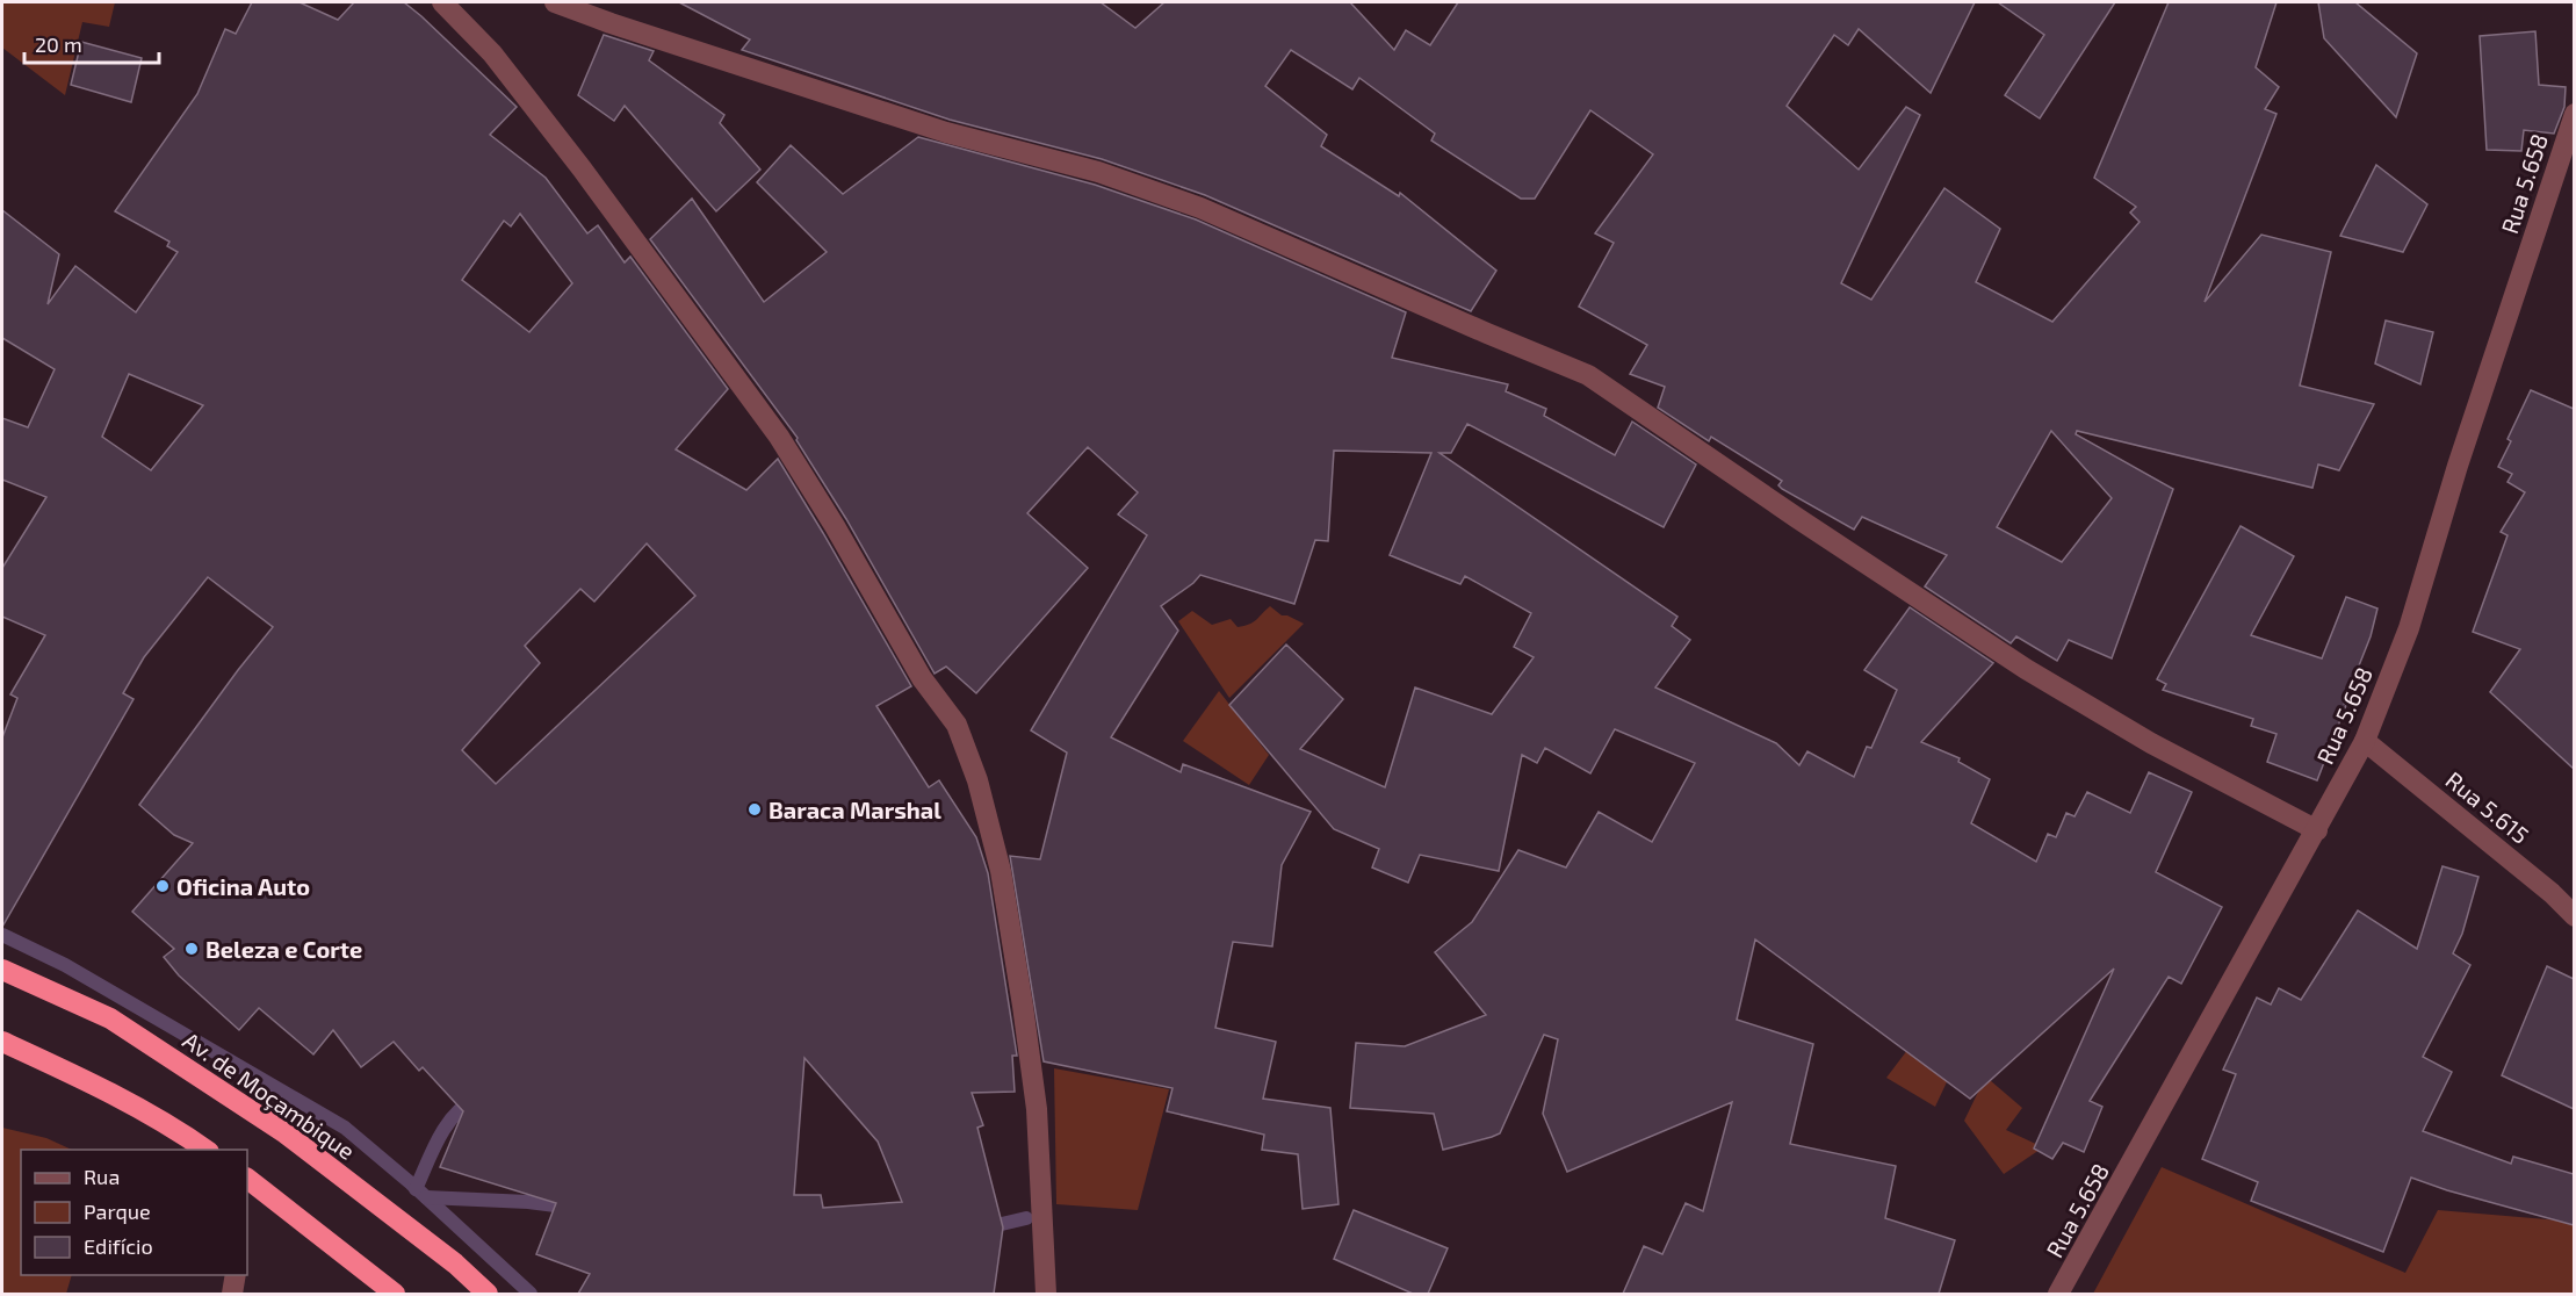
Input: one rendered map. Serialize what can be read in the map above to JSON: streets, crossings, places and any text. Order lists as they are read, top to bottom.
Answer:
{
  "streets": {
    "highway": ["Av. de Moçambique"],
    "street": ["Rua 5.658", "Rua 5.615"]
  },
  "crossings": [
    ["Rua 5.658", "Rua 5.615"]
  ],
  "places": ["Baraca Marshal", "Oficina Auto", "Beleza e Corte"],
  "legend": ["Rua", "Parque", "Edifício"],
  "scale_bar": "20 m"
}
